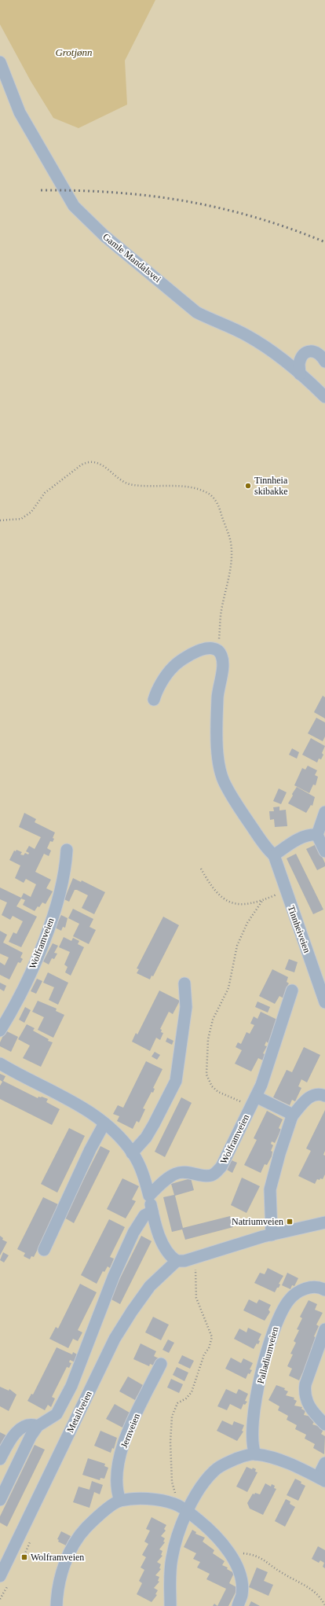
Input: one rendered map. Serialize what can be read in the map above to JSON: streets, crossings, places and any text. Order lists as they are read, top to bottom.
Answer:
{
  "streets": {
    "street": [
      "Gamle Mandalsvei",
      "Tinnheiveien",
      "Wolframveien",
      "Palladiumveien",
      "Metallveien",
      "Jernveien"
    ]
  },
  "water": ["Grotjønn"],
  "places": {
    "other": ["Tinnheia skibakke"],
    "transit": ["Natriumveien", "Wolframveien"]
  }
}
